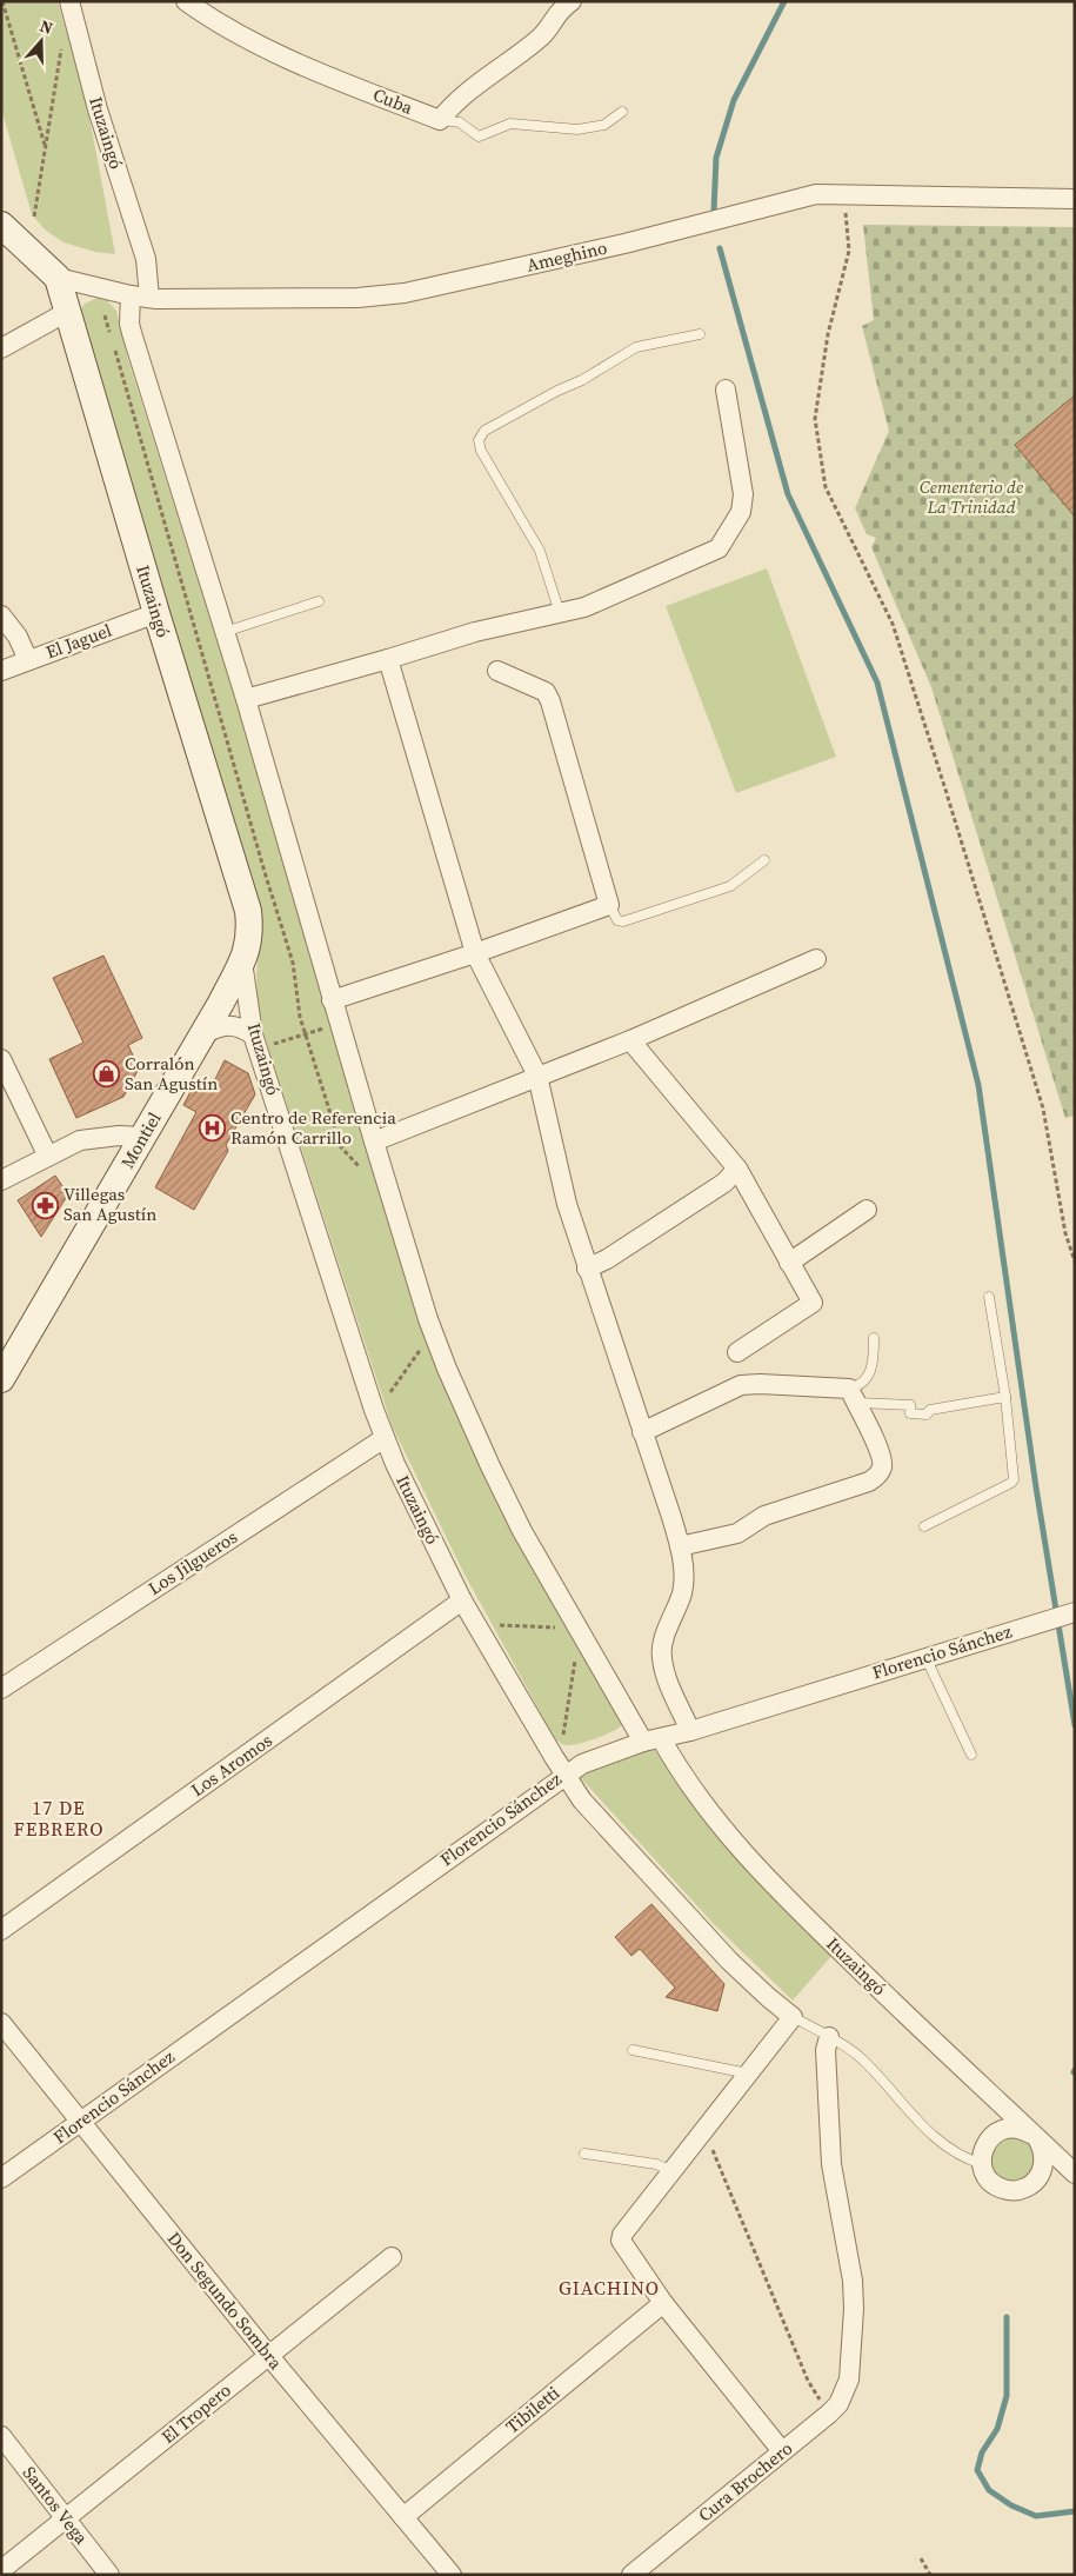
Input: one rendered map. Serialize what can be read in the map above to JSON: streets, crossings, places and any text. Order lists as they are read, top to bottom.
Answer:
{
  "streets": {
    "street": [
      "Cuba",
      "Ituzaingó",
      "Ameghino",
      "El Jaguel",
      "Montiel",
      "Los Jilgueros",
      "Florencio Sánchez",
      "Los Aromos",
      "Don Segundo Sombra",
      "Tibiletti",
      "El Tropero",
      "Cura Brochero",
      "Santos Vega"
    ]
  },
  "crossings": [
    ["Ituzaingó", "Ameghino"],
    ["Ituzaingó", "El Jaguel"],
    ["Ituzaingó", "Montiel"],
    ["Ituzaingó", "Los Jilgueros"],
    ["Ituzaingó", "Florencio Sánchez"],
    ["Ituzaingó", "Los Aromos"],
    ["Florencio Sánchez", "Don Segundo Sombra"],
    ["Don Segundo Sombra", "Tibiletti"],
    ["Don Segundo Sombra", "El Tropero"],
    ["El Tropero", "Santos Vega"]
  ],
  "districts": ["17 DE FEBRERO", "GIACHINO"],
  "parks": ["Cementerio de La Trinidad"],
  "places": {
    "shop": ["Corralón San Agustín"],
    "hospital": ["Centro de Referencia Ramón Carrillo"],
    "pharmacy": ["Villegas San Agustín"]
  },
  "north": "top"
}
